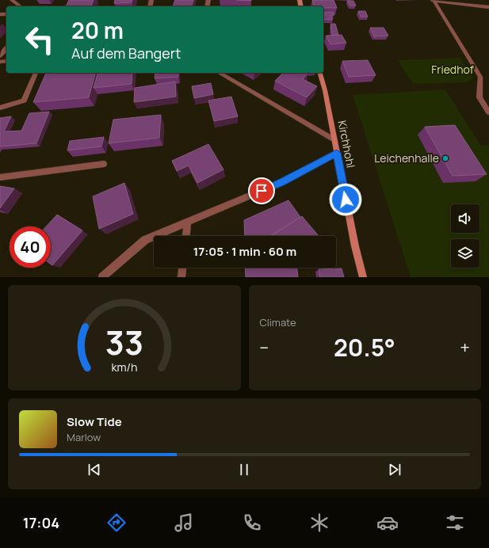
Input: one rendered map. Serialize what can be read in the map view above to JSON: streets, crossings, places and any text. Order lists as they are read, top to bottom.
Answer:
{
  "streets": {
    "street": ["Kirchhohl"]
  },
  "parks": ["Friedhof"],
  "places": ["Leichenhalle"],
  "page": {
    "turn": ["20 m", "Auf dem Bangert"],
    "limit": "40",
    "trip": "17:05 · 1 min · 60 m",
    "tile": "Climate",
    "heat": ["−", "20.5°", "+"],
    "song": ["Slow Tide", "Marlow"],
    "tabs": "17:04",
    "gauge": ["33", "km/h"]
  }
}
